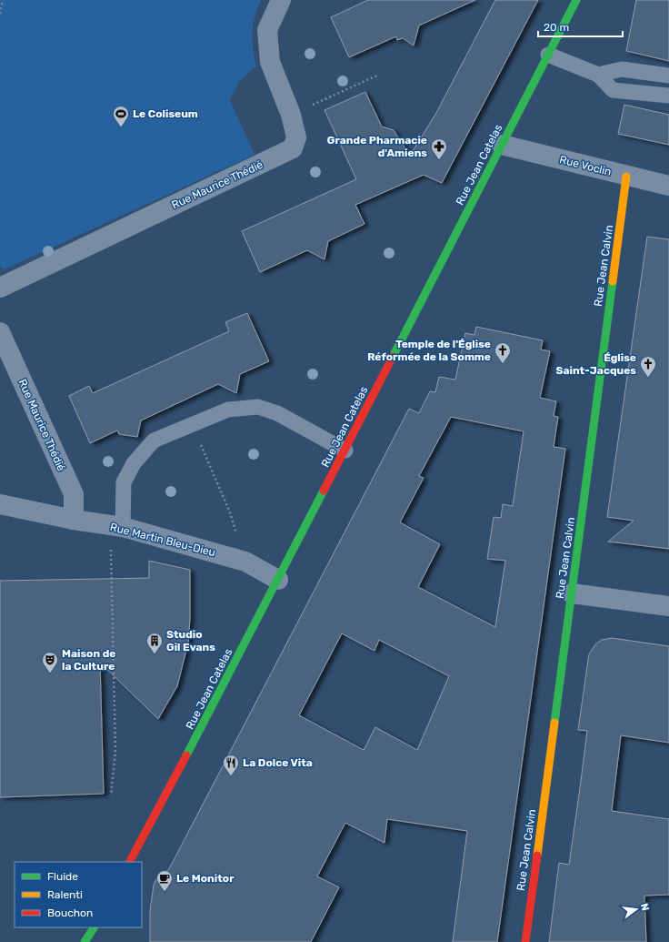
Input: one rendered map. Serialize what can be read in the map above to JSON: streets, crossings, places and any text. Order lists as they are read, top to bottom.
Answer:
{
  "streets": {
    "street": [
      "Rue Jean Catelas",
      "Rue Voclin",
      "Rue Maurice Thédié",
      "Rue Jean Calvin",
      "Rue Martin Bleu-Dieu"
    ]
  },
  "crossings": [
    ["Rue Jean Catelas", "Rue Voclin"],
    ["Rue Jean Catelas", "Rue Martin Bleu-Dieu"],
    ["Rue Voclin", "Rue Jean Calvin"],
    ["Rue Maurice Thédié", "Rue Martin Bleu-Dieu"]
  ],
  "places": {
    "sports": ["Le Coliseum"],
    "pharmacy": ["Grande Pharmacie d'Amiens"],
    "church": ["Temple de l'Église Réformée de la Somme", "Église Saint-Jacques"],
    "building": ["Studio Gil Evans"],
    "theatre": ["Maison de la Culture"],
    "restaurant": ["La Dolce Vita"],
    "cafe": ["Le Monitor"]
  },
  "legend": ["Fluide", "Ralenti", "Bouchon"],
  "scale_bar": "20 m",
  "north": "right"
}
